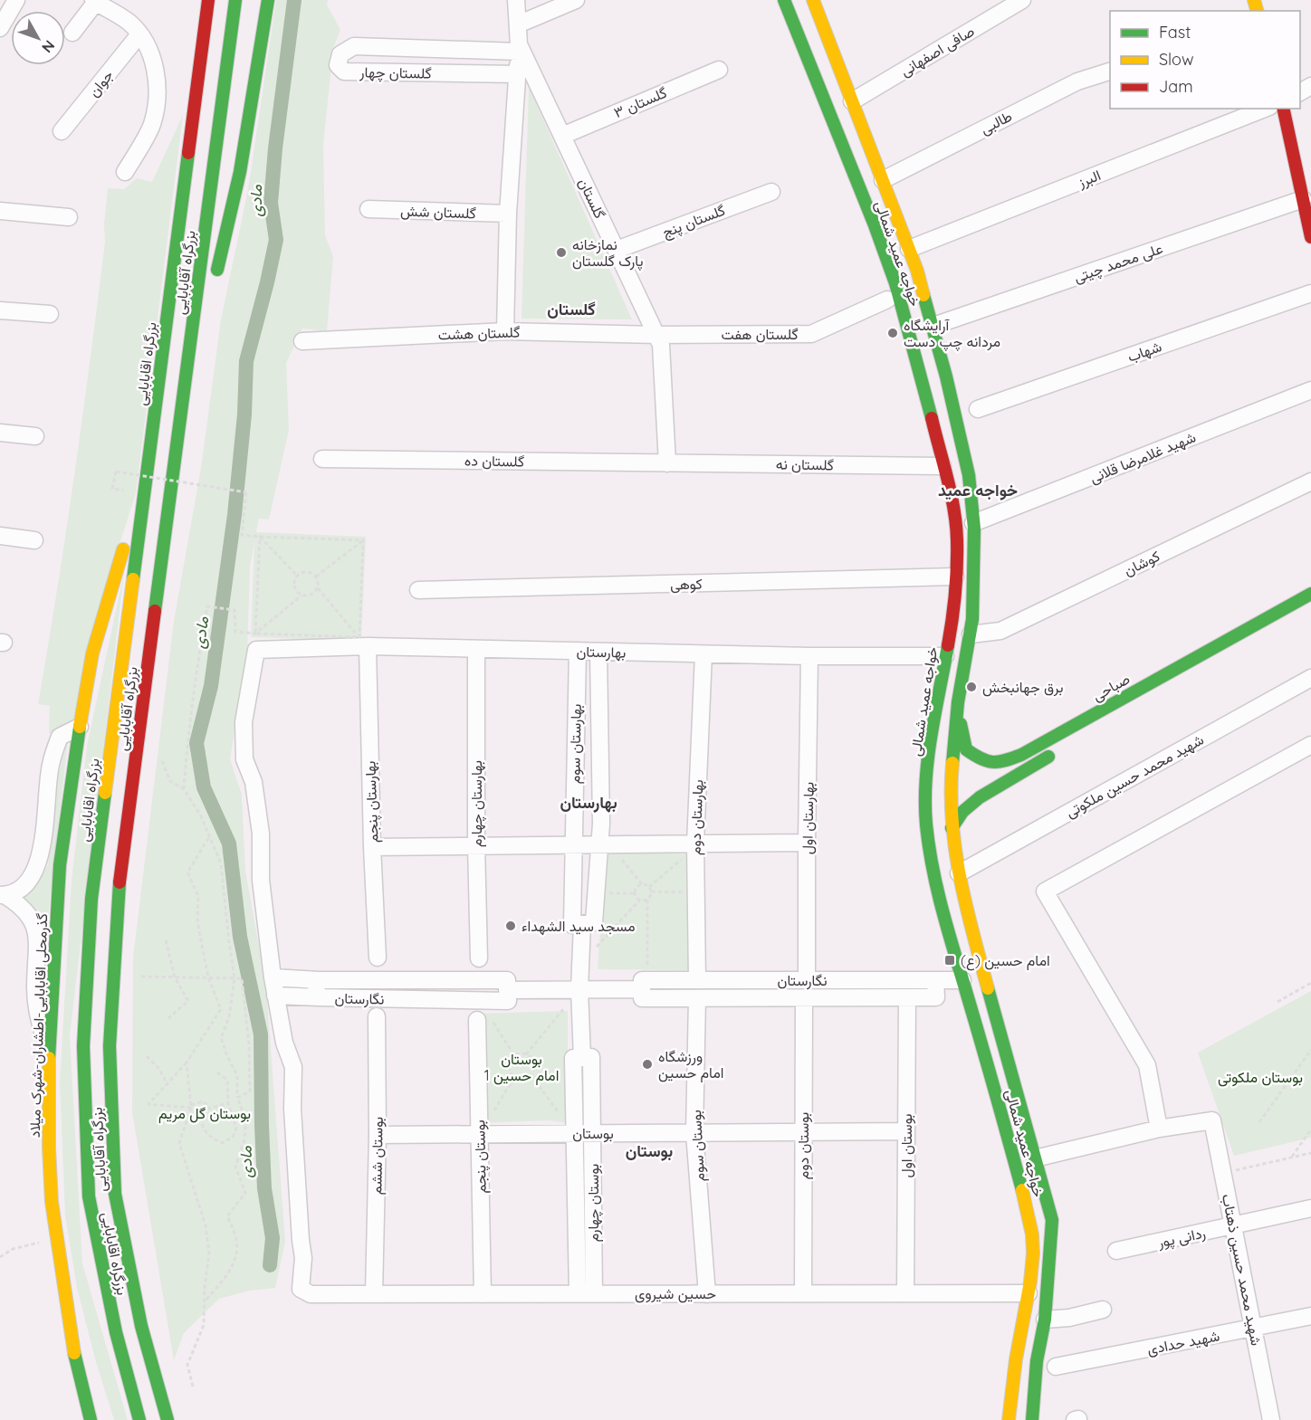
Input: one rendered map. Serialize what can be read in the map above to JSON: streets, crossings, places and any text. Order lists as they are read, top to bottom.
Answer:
{
  "streets": {
    "main road": [
      "خواجه عمید شمالی",
      "بزرگراه آقابابایی",
      "بزرگراه اقابابایی",
      "صباحی",
      "گذرمحلی اقابابایی-اطشاران-شهرک میلاد"
    ],
    "street": [
      "صافی اصفهانی",
      "گلستان چهار",
      "جوان",
      "گلستان ۳",
      "طالبی",
      "البرز",
      "گلستان",
      "گلستان شش",
      "گلستان پنج",
      "علی محمد چیتی",
      "گلستان هشت",
      "گلستان هفت",
      "شهاب",
      "شهید غلامرضا قلانی",
      "گلستان ده",
      "گلستان نه",
      "کوشان",
      "کوهی",
      "بهارستان",
      "بهارستان سوم",
      "شهید محمد حسین ملکوتی",
      "بهارستان پنجم",
      "بهارستان چهارم",
      "بهارستان دوم",
      "بهارستان اول",
      "نگارستان",
      "بوستان",
      "بوستان سوم",
      "بوستان دوم",
      "بوستان اول",
      "بوستان ششم",
      "بوستان پنجم",
      "بوستان چهارم",
      "ردانی پور",
      "شهید محمد حسین ذهتاب",
      "حسین شیروی",
      "شهید حدادی"
    ]
  },
  "crossings": [
    ["صافی اصفهانی", "خواجه عمید شمالی"],
    ["گلستان چهار", "گلستان"],
    ["گلستان ۳", "گلستان"],
    ["طالبی", "خواجه عمید شمالی"],
    ["البرز", "خواجه عمید شمالی"],
    ["گلستان", "گلستان پنج"],
    ["گلستان", "گلستان هشت"],
    ["گلستان", "گلستان هفت"],
    ["گلستان", "گلستان ده"],
    ["گلستان", "گلستان نه"],
    ["خواجه عمید شمالی", "علی محمد چیتی"],
    ["خواجه عمید شمالی", "شهید غلامرضا قلانی"],
    ["خواجه عمید شمالی", "گلستان نه"],
    ["خواجه عمید شمالی", "کوشان"],
    ["خواجه عمید شمالی", "کوهی"],
    ["خواجه عمید شمالی", "بهارستان"],
    ["خواجه عمید شمالی", "صباحی"],
    ["خواجه عمید شمالی", "شهید محمد حسین ملکوتی"],
    ["خواجه عمید شمالی", "نگارستان"],
    ["خواجه عمید شمالی", "حسین شیروی"],
    ["گلستان هشت", "گلستان هفت"],
    ["بزرگراه اقابابایی", "گذرمحلی اقابابایی-اطشاران-شهرک میلاد"],
    ["گلستان ده", "گلستان نه"],
    ["بهارستان", "بهارستان سوم"],
    ["بهارستان", "بهارستان پنجم"],
    ["بهارستان", "بهارستان چهارم"],
    ["بهارستان", "بهارستان دوم"],
    ["بهارستان", "بهارستان اول"],
    ["بهارستان دوم", "نگارستان"],
    ["بهارستان اول", "نگارستان"],
    ["نگارستان", "بوستان چهارم"],
    ["بوستان", "بوستان سوم"],
    ["بوستان", "بوستان دوم"],
    ["بوستان", "بوستان اول"],
    ["بوستان", "بوستان ششم"],
    ["بوستان", "بوستان پنجم"],
    ["بوستان", "بوستان چهارم"],
    ["بوستان سوم", "حسین شیروی"],
    ["بوستان دوم", "حسین شیروی"],
    ["بوستان اول", "حسین شیروی"],
    ["بوستان ششم", "حسین شیروی"],
    ["بوستان پنجم", "حسین شیروی"],
    ["بوستان چهارم", "حسین شیروی"],
    ["ردانی پور", "شهید محمد حسین ذهتاب"],
    ["شهید محمد حسین ذهتاب", "شهید حدادی"]
  ],
  "districts": [
    "گلستان",
    "خواجه عمید",
    "بهارستان",
    "بوستان"
  ],
  "water": ["مادی"],
  "parks": ["بوستان امام حسین 1", "بوستان ملکوتی", "بوستان گل مریم"],
  "places": {
    "other": [
      "نمازخانه پارک گلستان",
      "آرایشگاه مردانه چپ دست",
      "برق جهانبخش",
      "مسجد سید الشهداء",
      "ورزشگاه امام حسین"
    ],
    "transit": ["امام حسین (ع)"]
  },
  "legend": ["Fast", "Slow", "Jam"],
  "north": "bottom right"
}
